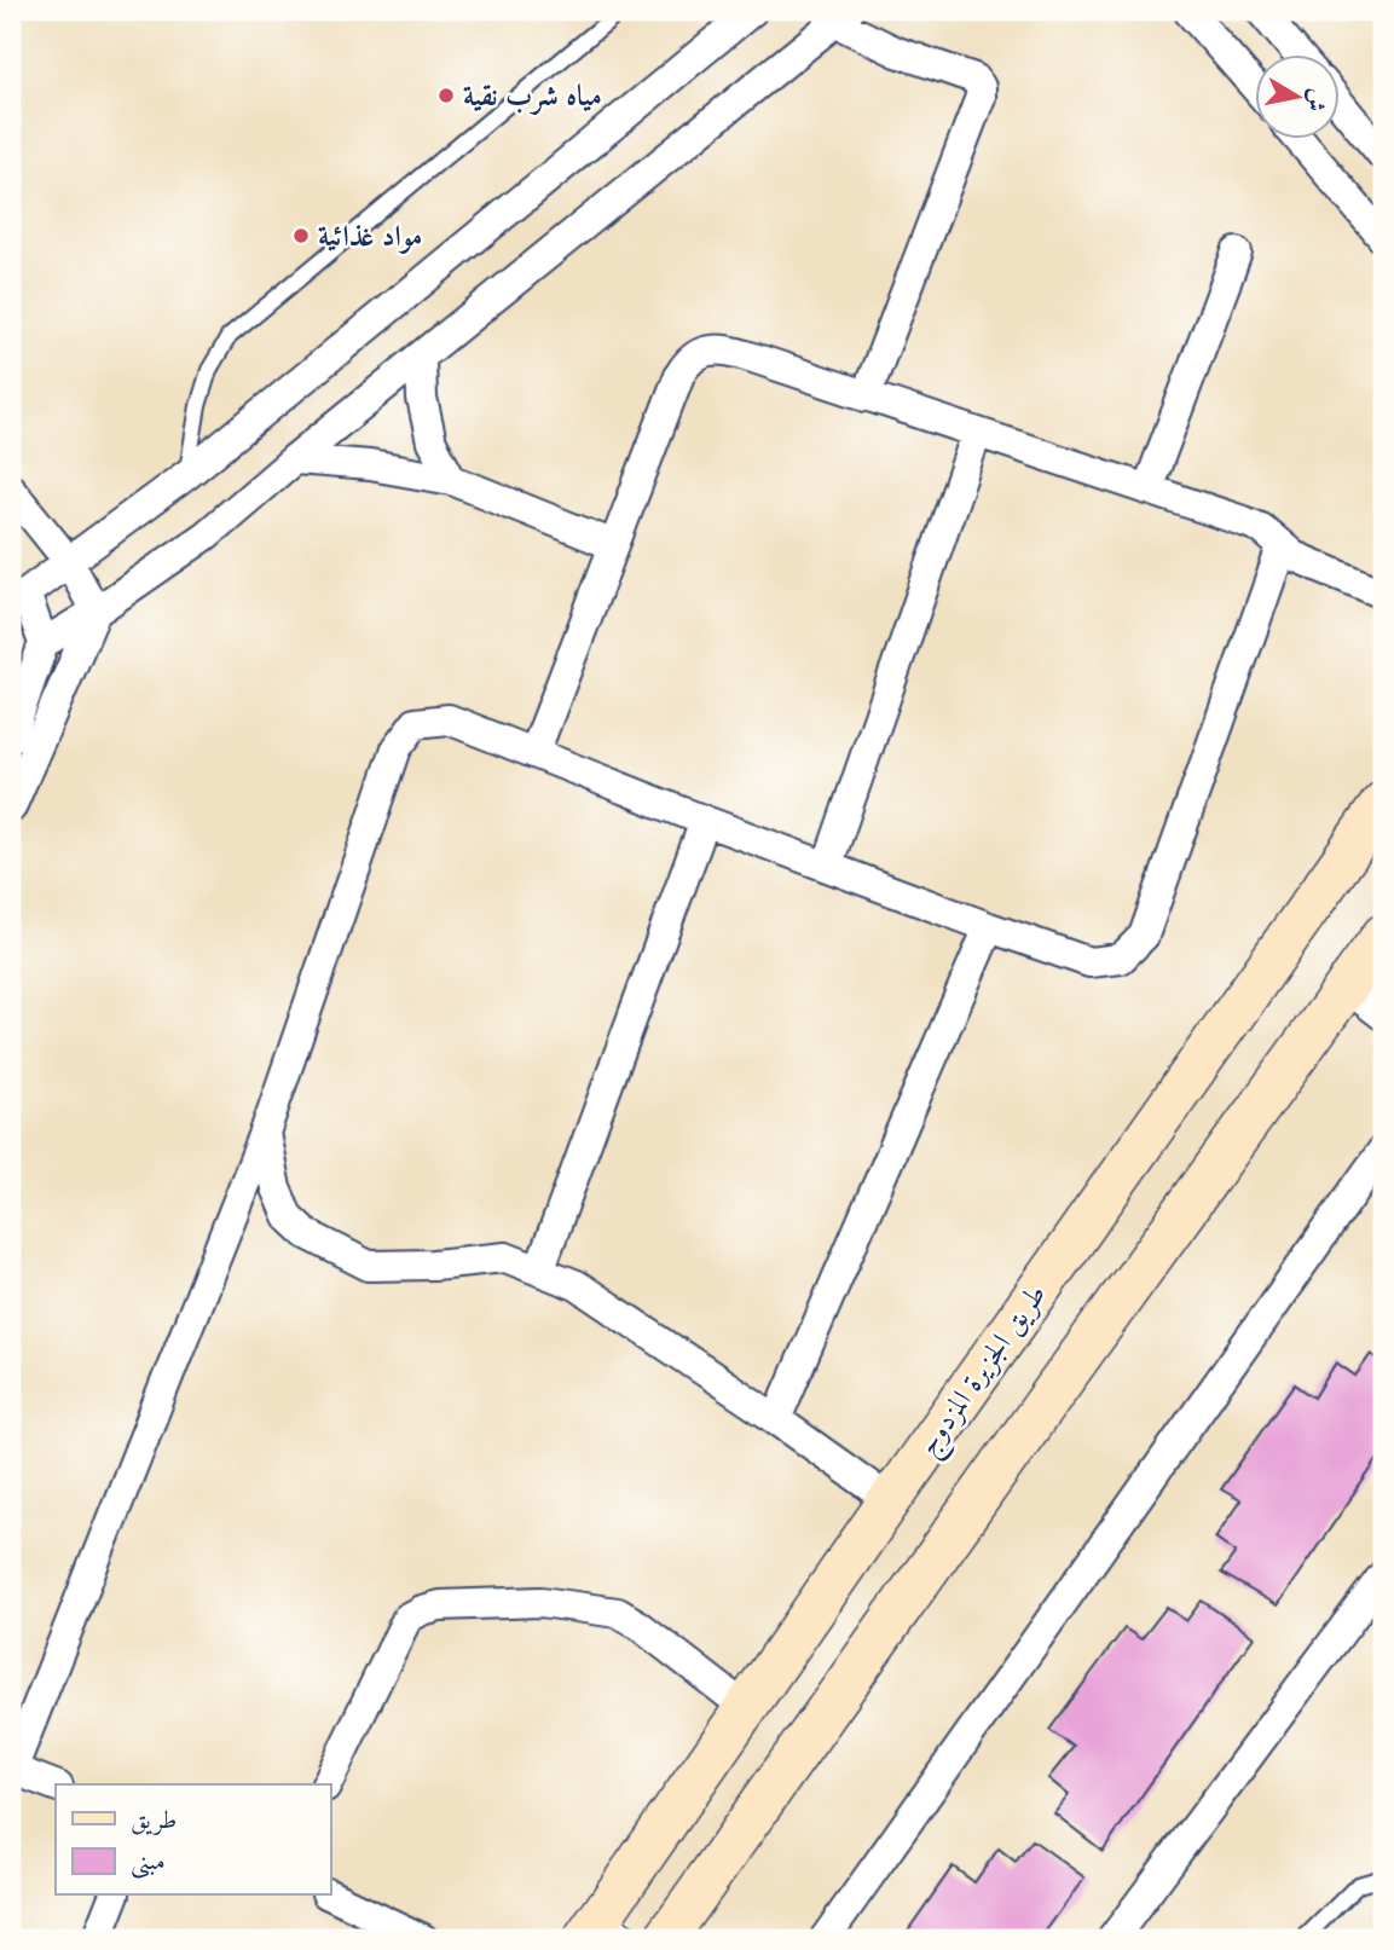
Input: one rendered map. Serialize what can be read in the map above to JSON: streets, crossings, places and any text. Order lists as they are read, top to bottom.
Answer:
{
  "streets": {
    "main road": ["طريق الجزيرة المزدوج"]
  },
  "places": ["مياه شرب نقية", "مواد غذائية"],
  "legend": ["طريق", "مبنى"],
  "north": "right"
}
